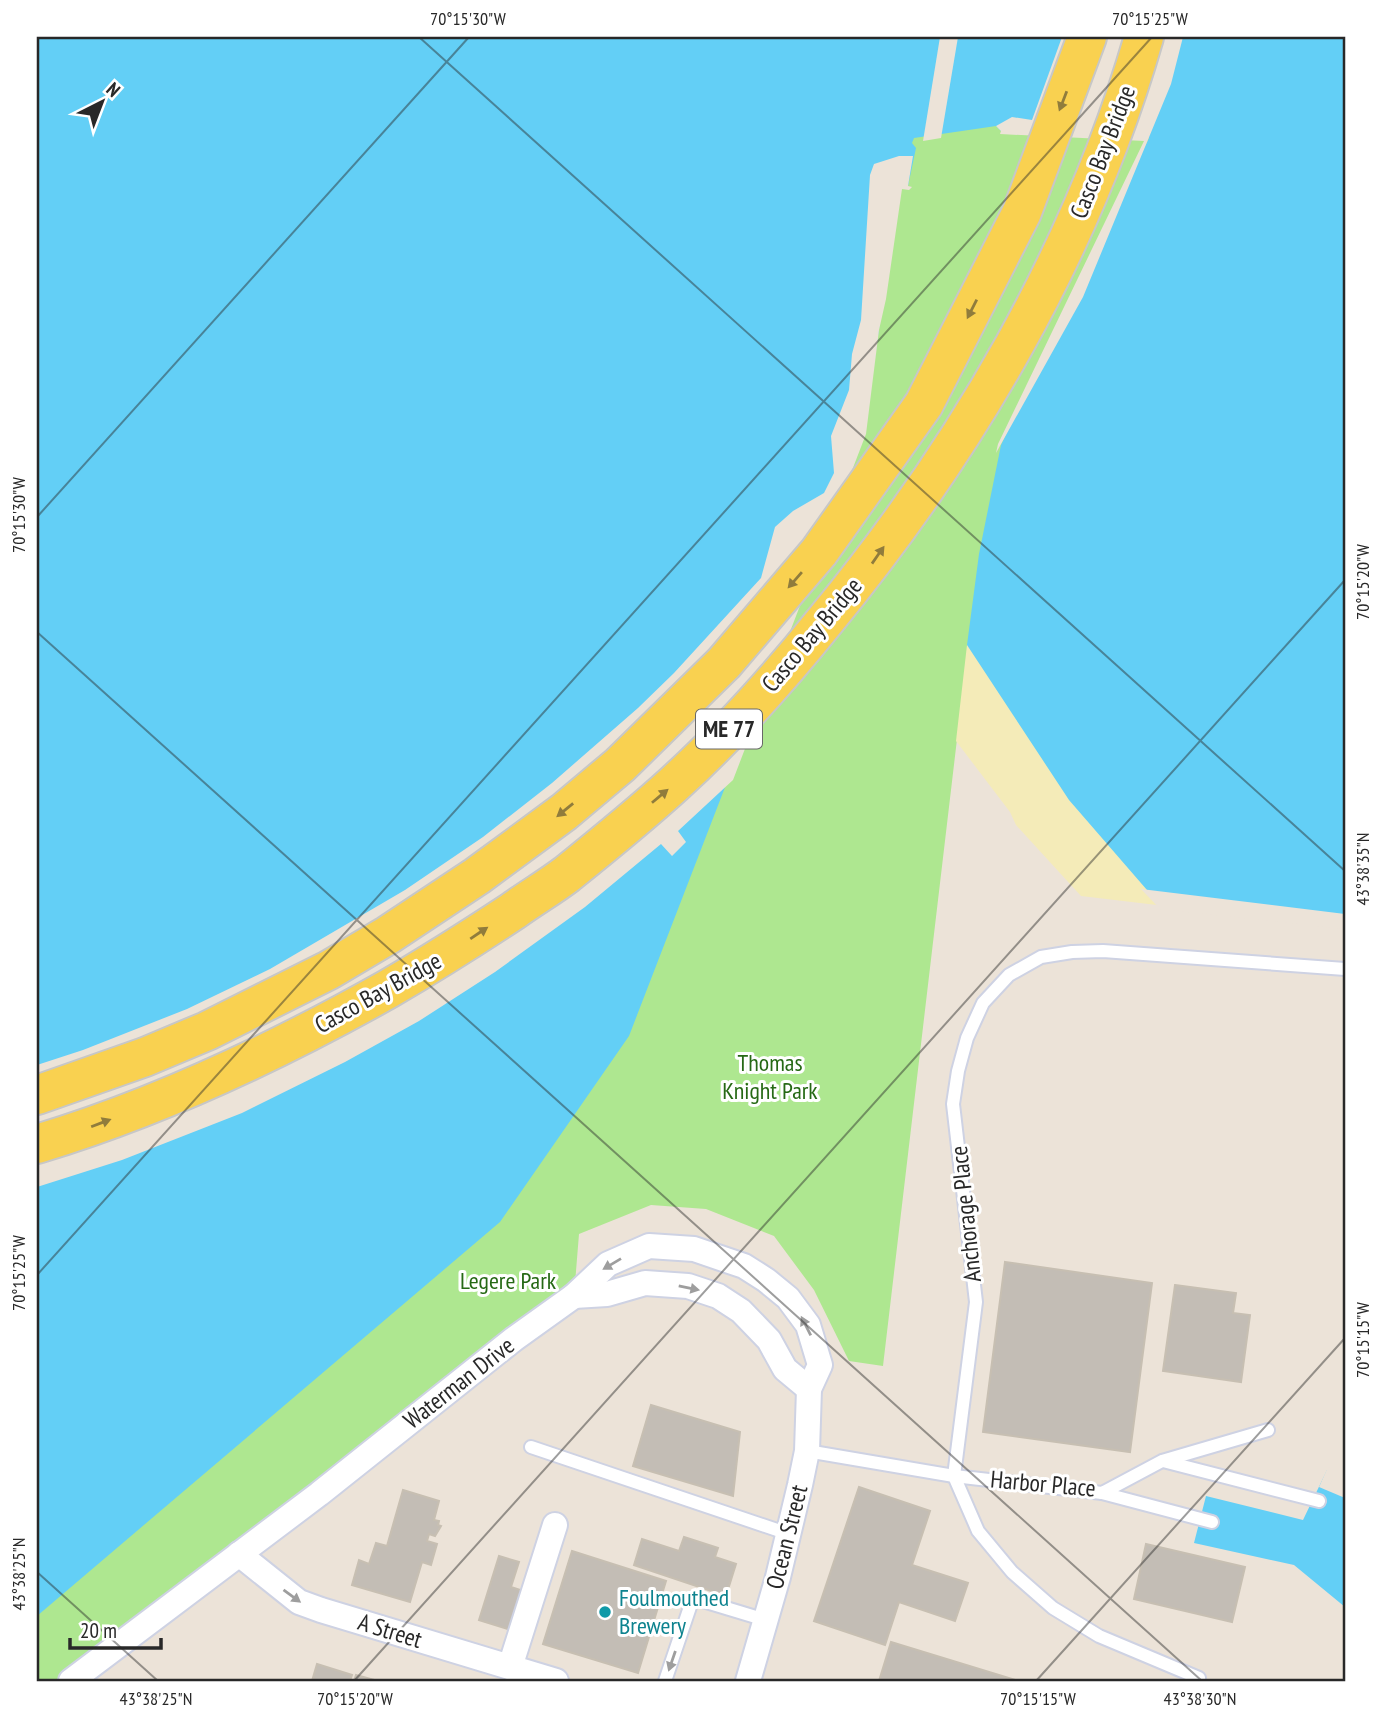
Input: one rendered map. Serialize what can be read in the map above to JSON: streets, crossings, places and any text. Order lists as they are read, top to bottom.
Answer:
{
  "streets": {
    "main road": ["Casco Bay Bridge", "ME 77"],
    "street": ["Waterman Drive", "Ocean Street", "A Street"],
    "lane": ["Anchorage Place", "Harbor Place"]
  },
  "crossings": [
    ["Anchorage Place", "Harbor Place"],
    ["Waterman Drive", "Ocean Street"],
    ["Waterman Drive", "A Street"],
    ["Harbor Place", "Ocean Street"]
  ],
  "one_way": ["A Street"],
  "parks": ["Thomas Knight Park", "Legere Park"],
  "places": ["Foulmouthed Brewery"],
  "scale_bar": "20 m",
  "north": "top right",
  "coordinates": [
    "70°15'30\"W",
    "70°15'25\"W",
    "70°15'20\"W",
    "43°38'35\"N",
    "70°15'15\"W",
    "43°38'25\"N",
    "43°38'30\"N"
  ]
}
